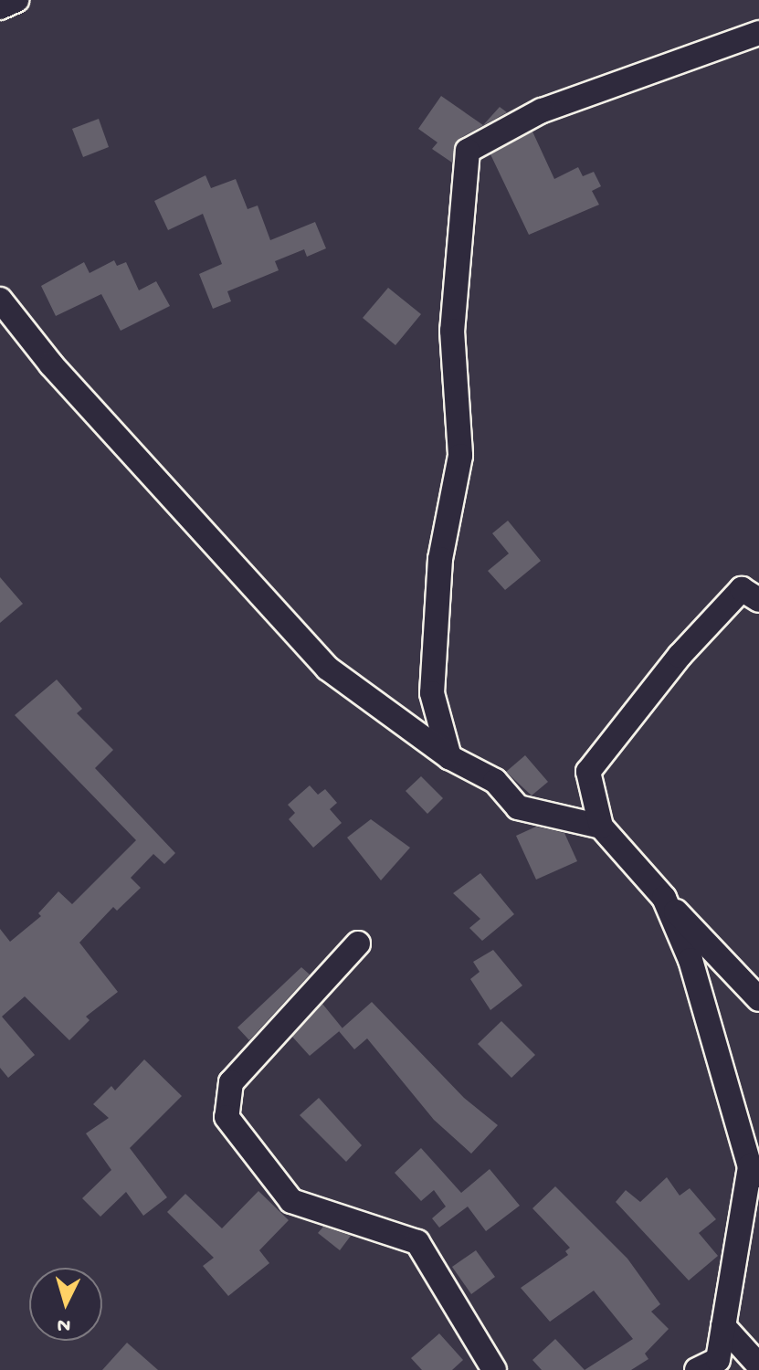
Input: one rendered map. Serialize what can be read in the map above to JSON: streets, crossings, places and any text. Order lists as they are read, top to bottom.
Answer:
{
  "north": "bottom"
}
